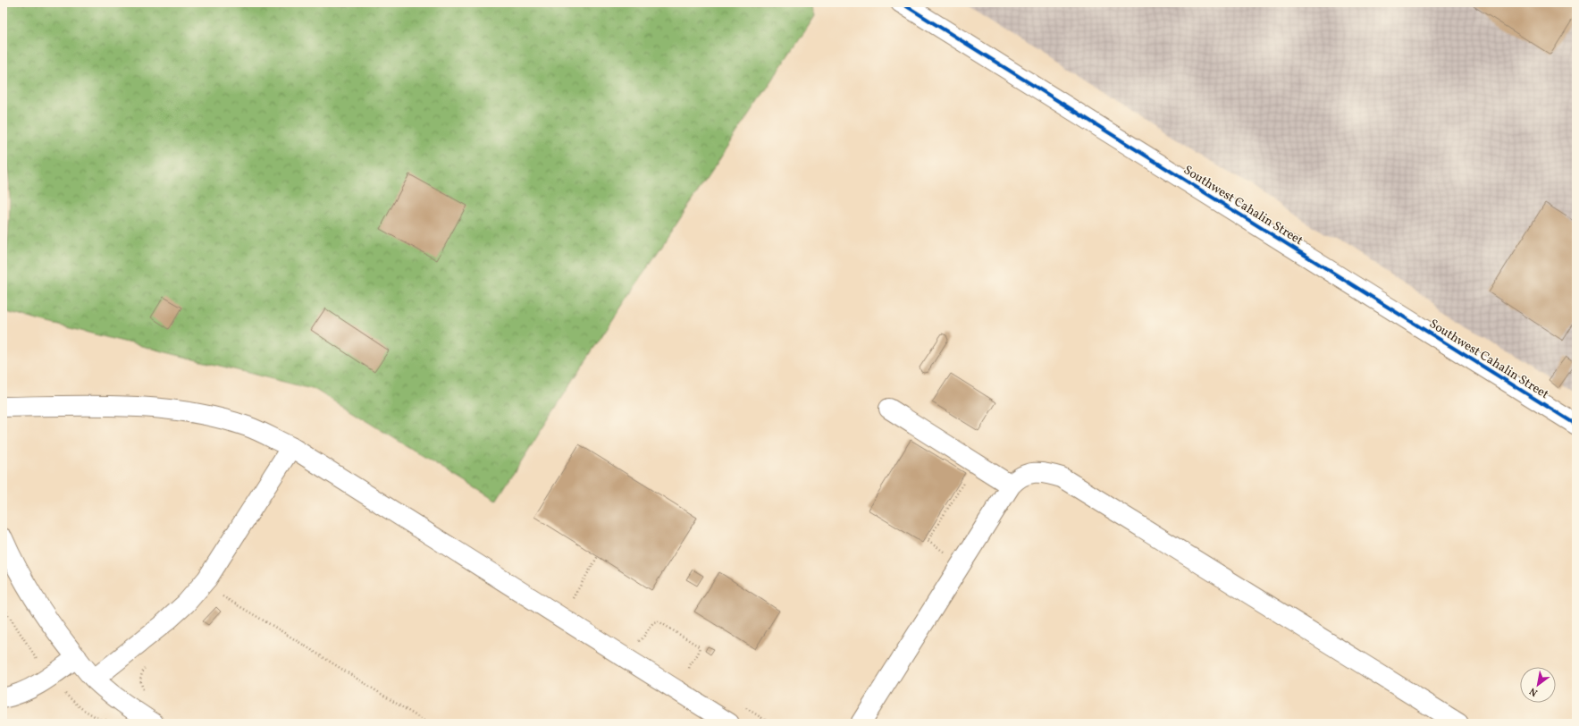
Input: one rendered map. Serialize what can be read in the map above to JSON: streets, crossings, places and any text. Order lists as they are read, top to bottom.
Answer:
{
  "streets": {
    "street": ["Southwest Cahalin Street"]
  },
  "north": "bottom left"
}
